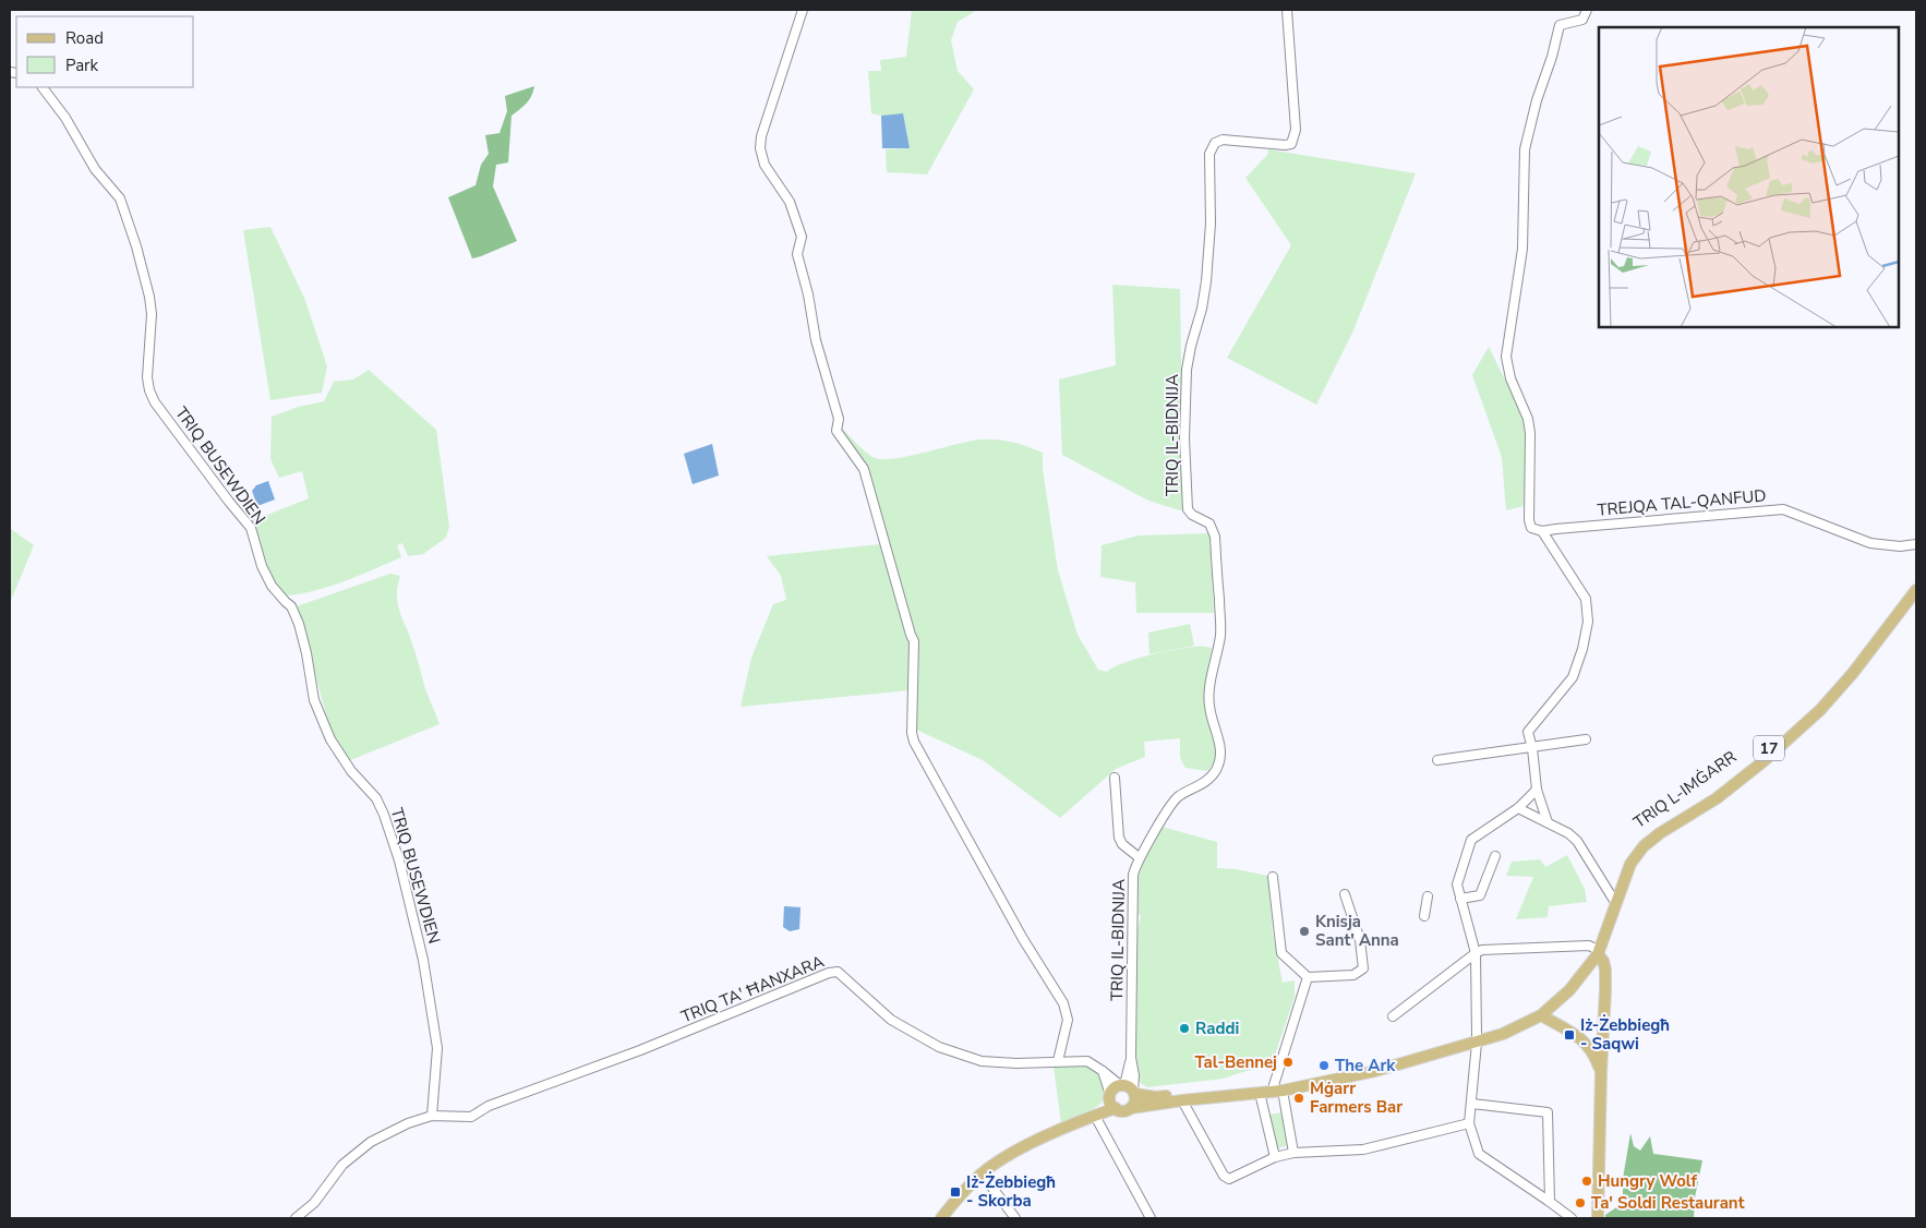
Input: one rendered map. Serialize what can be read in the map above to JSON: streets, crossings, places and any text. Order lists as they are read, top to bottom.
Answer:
{
  "streets": {
    "main road": ["17", "TRIQ L-IMĠARR"],
    "street": [
      "TRIQ IL-BIDNIJA",
      "TRIQ BUSEWDIEN",
      "TREJQA TAL-QANFUD",
      "TRIQ TA' ĦANXARA"
    ]
  },
  "crossings": [
    ["TRIQ IL-BIDNIJA", "TRIQ TA' ĦANXARA"],
    ["TRIQ BUSEWDIEN", "TRIQ TA' ĦANXARA"]
  ],
  "places": {
    "other": [
      "Knisja Sant' Anna",
      "Raddi",
      "Tal-Bennej",
      "The Ark",
      "Mġarr Farmers Bar",
      "Hungry Wolf",
      "Ta' Soldi Restaurant"
    ],
    "transit": ["Iż-Żebbiegħ - Saqwi", "Iż-Żebbiegħ - Skorba"]
  },
  "legend": ["Road", "Park"]
}
